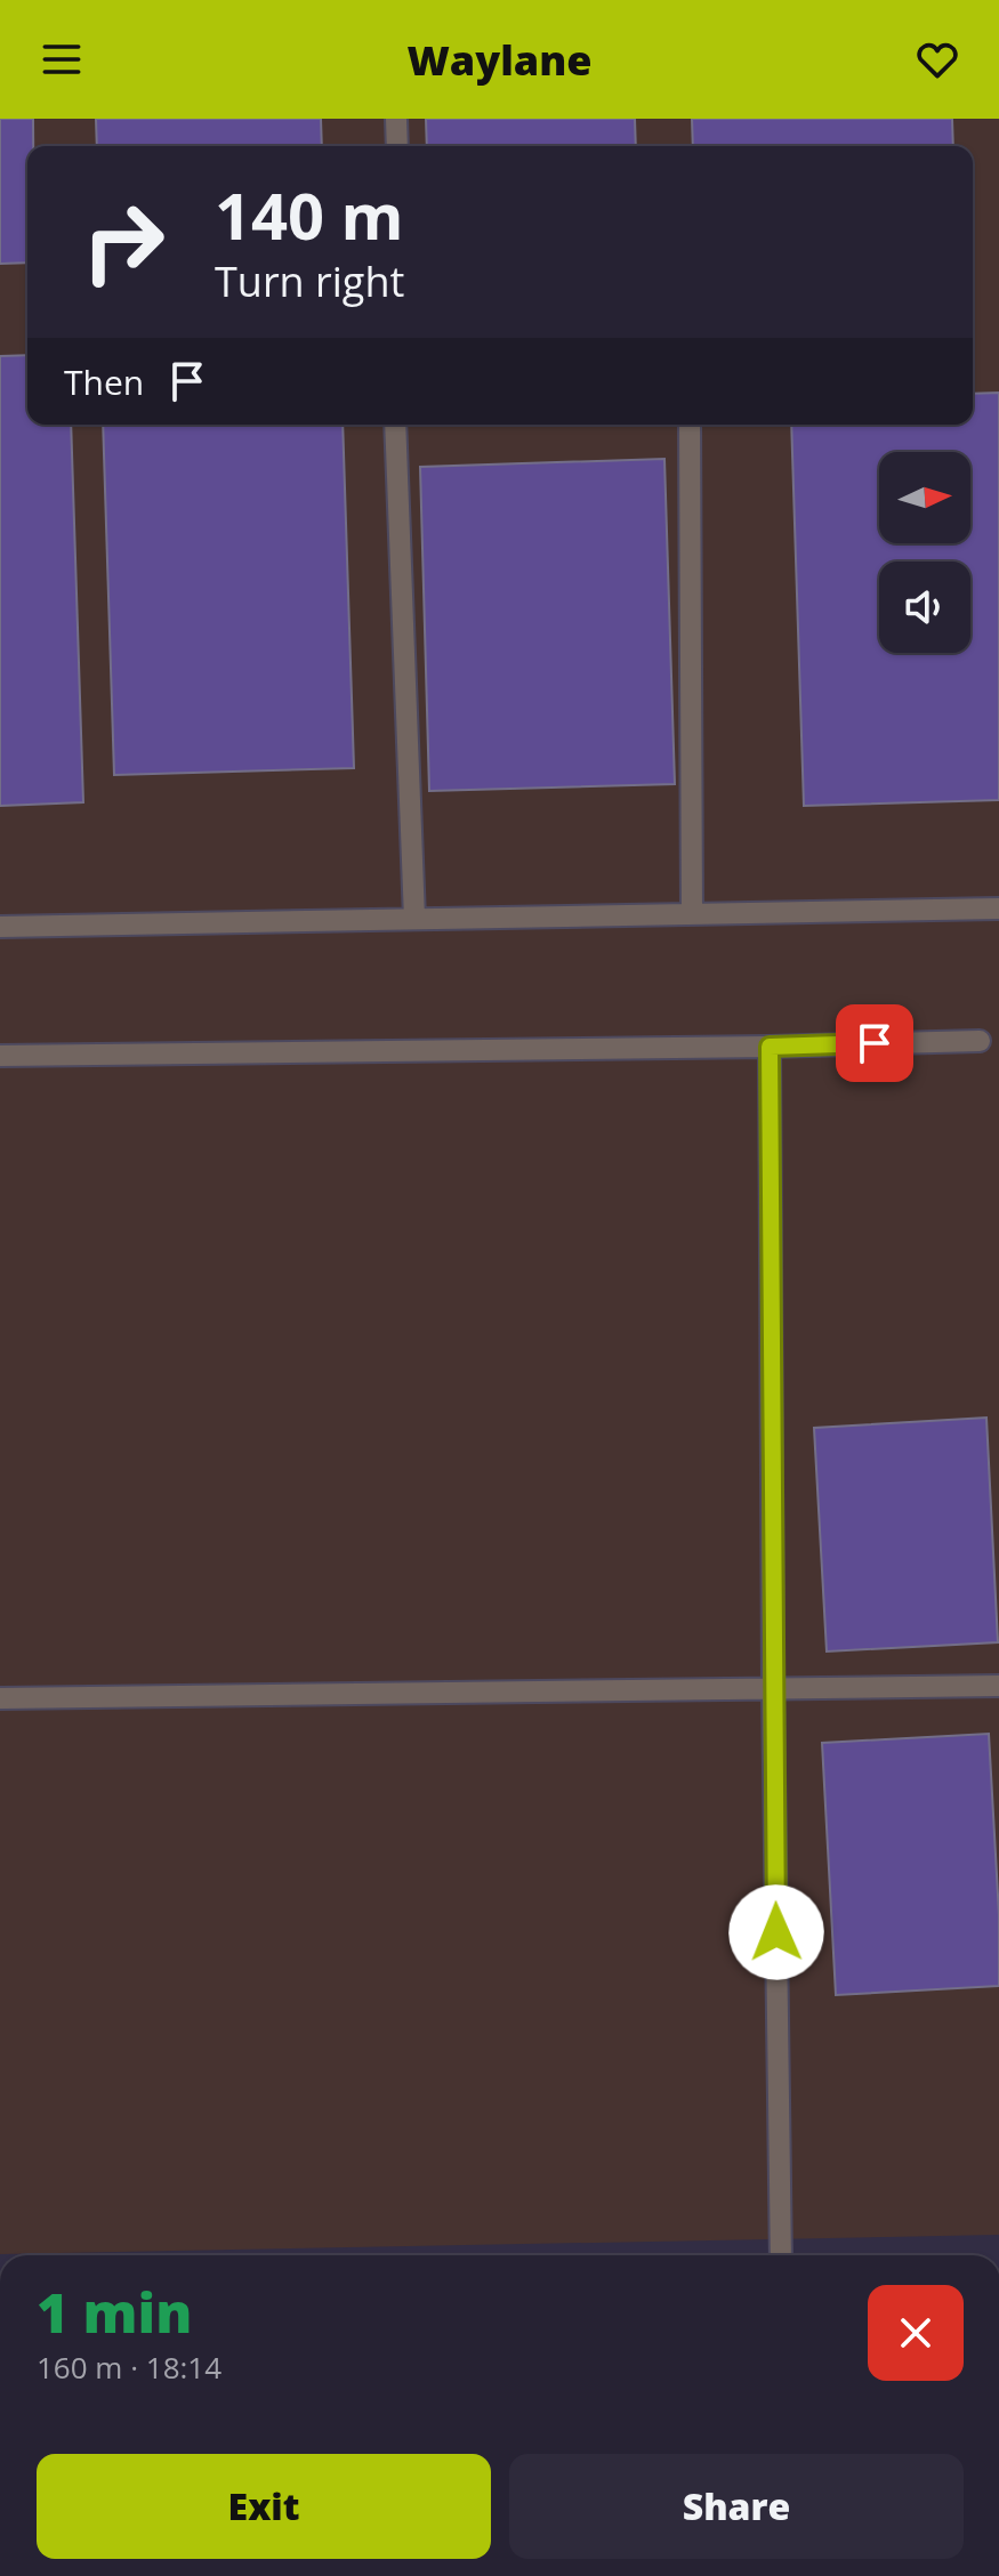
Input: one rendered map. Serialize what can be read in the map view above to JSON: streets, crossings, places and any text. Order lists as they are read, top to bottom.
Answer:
{
  "north": "right",
  "page": {
    "header": "Waylane",
    "turn": ["140 m", "Turn right"],
    "then": "Then",
    "heading": ["1 min", "160 m · 18:14"],
    "buttons": ["Exit", "Share"]
  }
}
